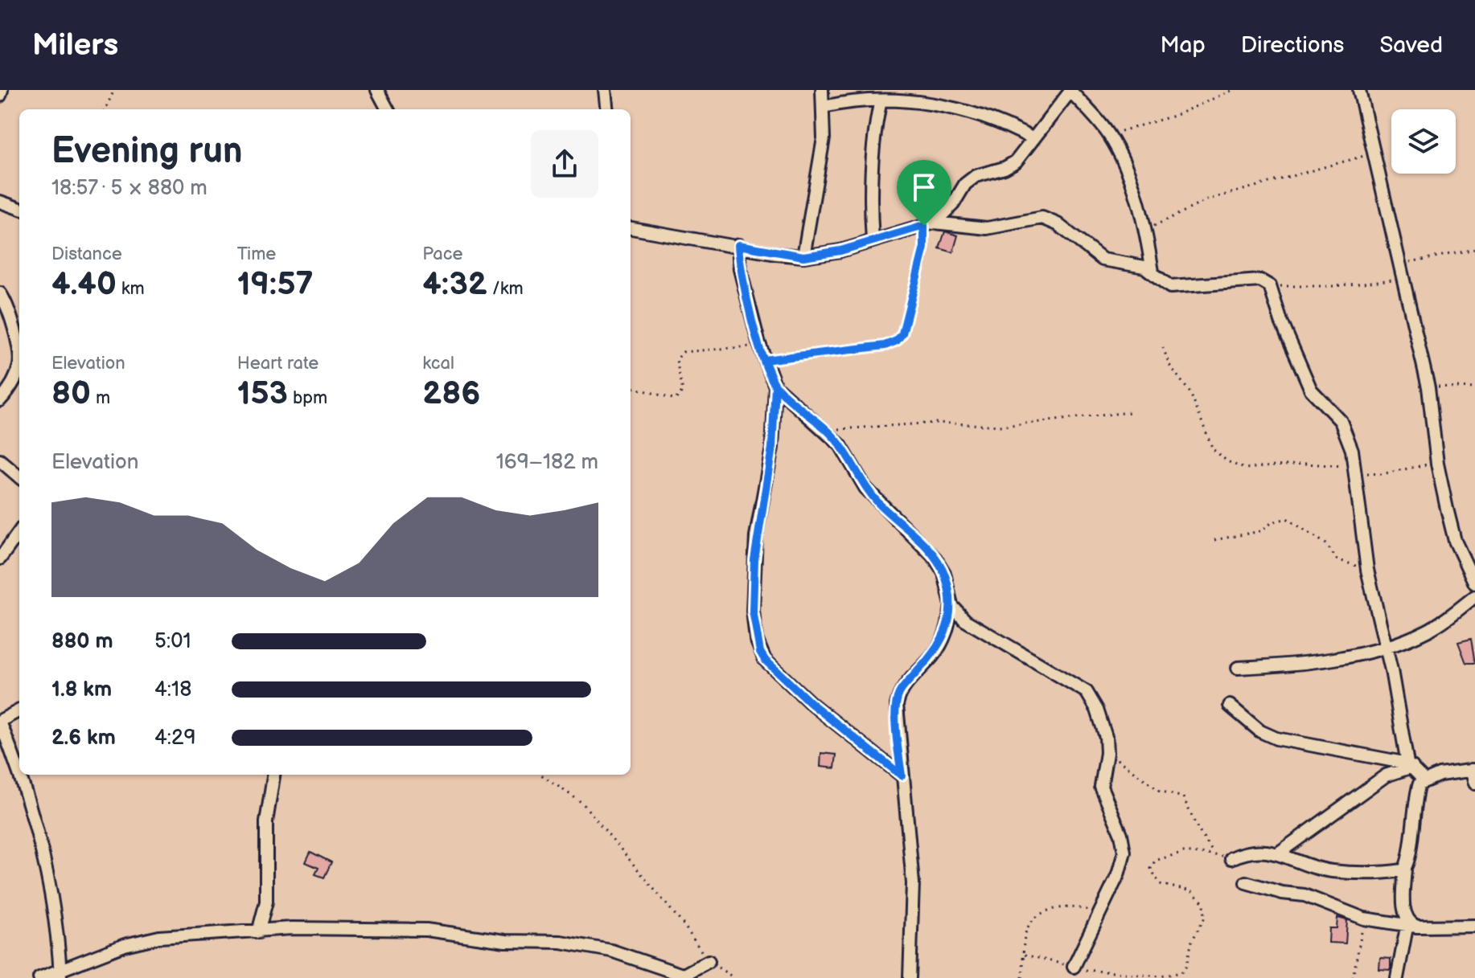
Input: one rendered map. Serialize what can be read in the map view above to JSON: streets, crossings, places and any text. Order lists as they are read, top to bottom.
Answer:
{
  "page": {
    "header": "Milers",
    "nav": ["Map", "Directions", "Saved"],
    "heading": ["Evening run", "18:57 · 5 × 880 m"],
    "stats": [
      ["Distance", "4.40 km"],
      ["Time", "19:57"],
      ["Pace", "4:32 /km"],
      ["Elevation", "80 m"],
      ["Heart rate", "153 bpm"],
      ["kcal", "286"]
    ],
    "chart": ["Elevation", "169–182 m"],
    "list": [
      {
        "name": "880 m",
        "note": "5:01"
      },
      {
        "name": "1.8 km",
        "note": "4:18"
      },
      {
        "name": "2.6 km",
        "note": "4:29"
      }
    ]
  }
}
